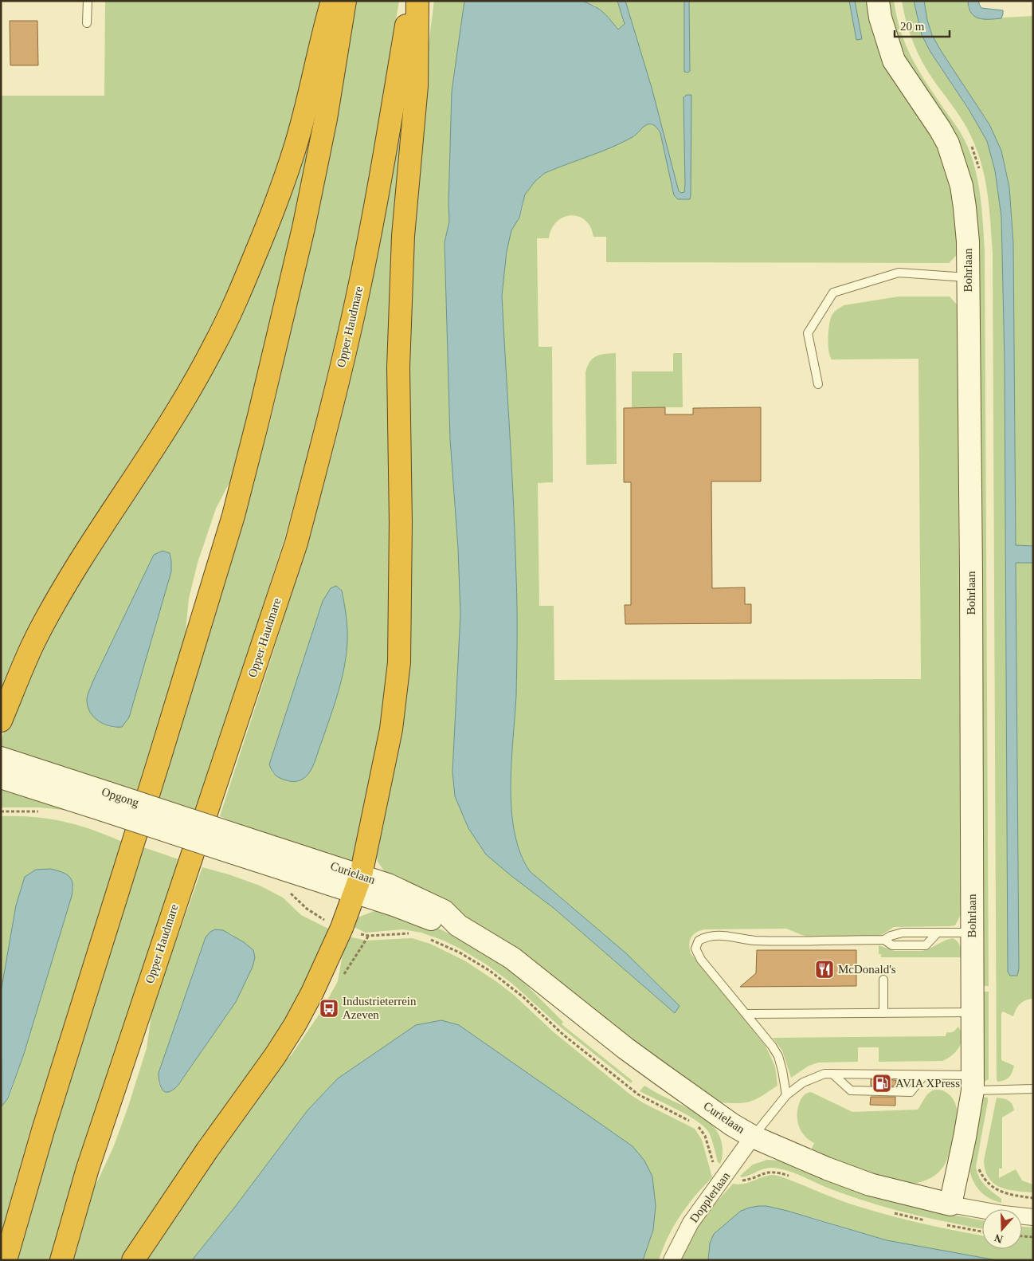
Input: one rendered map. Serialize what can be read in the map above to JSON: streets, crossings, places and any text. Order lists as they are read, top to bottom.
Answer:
{
  "streets": {
    "highway": ["Opper Haudmare"],
    "main road": ["Bohrlaan", "Opgong", "Curielaan"],
    "street": ["Dopplerlaan"]
  },
  "crossings": [
    ["Bohrlaan", "Curielaan"],
    ["Opgong", "Curielaan"],
    ["Curielaan", "Dopplerlaan"]
  ],
  "places": {
    "restaurant": ["McDonald's"],
    "bus stop": ["Industrieterrein Azeven"],
    "fuel station": ["AVIA XPress"]
  },
  "scale_bar": "20 m",
  "north": "bottom"
}
